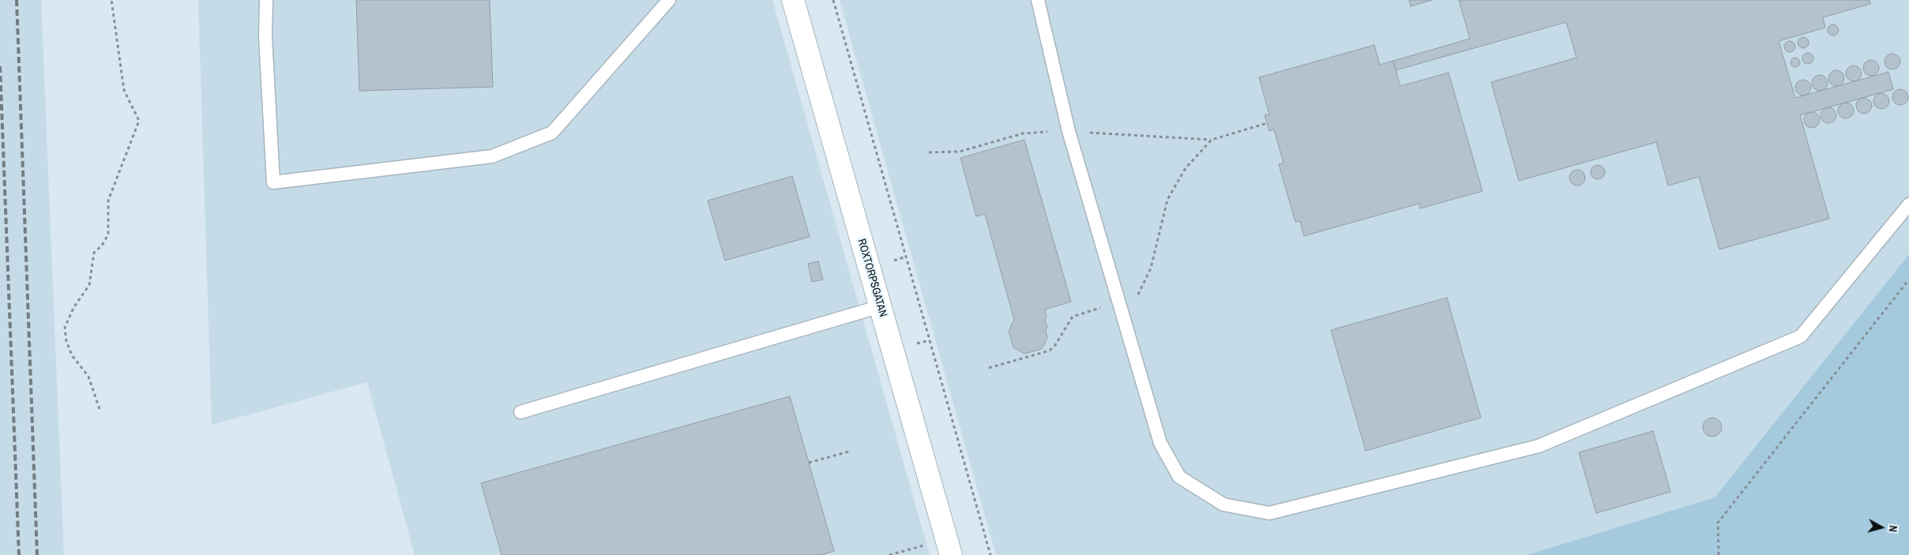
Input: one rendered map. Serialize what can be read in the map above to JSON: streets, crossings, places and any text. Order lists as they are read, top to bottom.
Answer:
{
  "streets": {
    "street": ["ROXTORPSGATAN"]
  },
  "north": "right"
}
